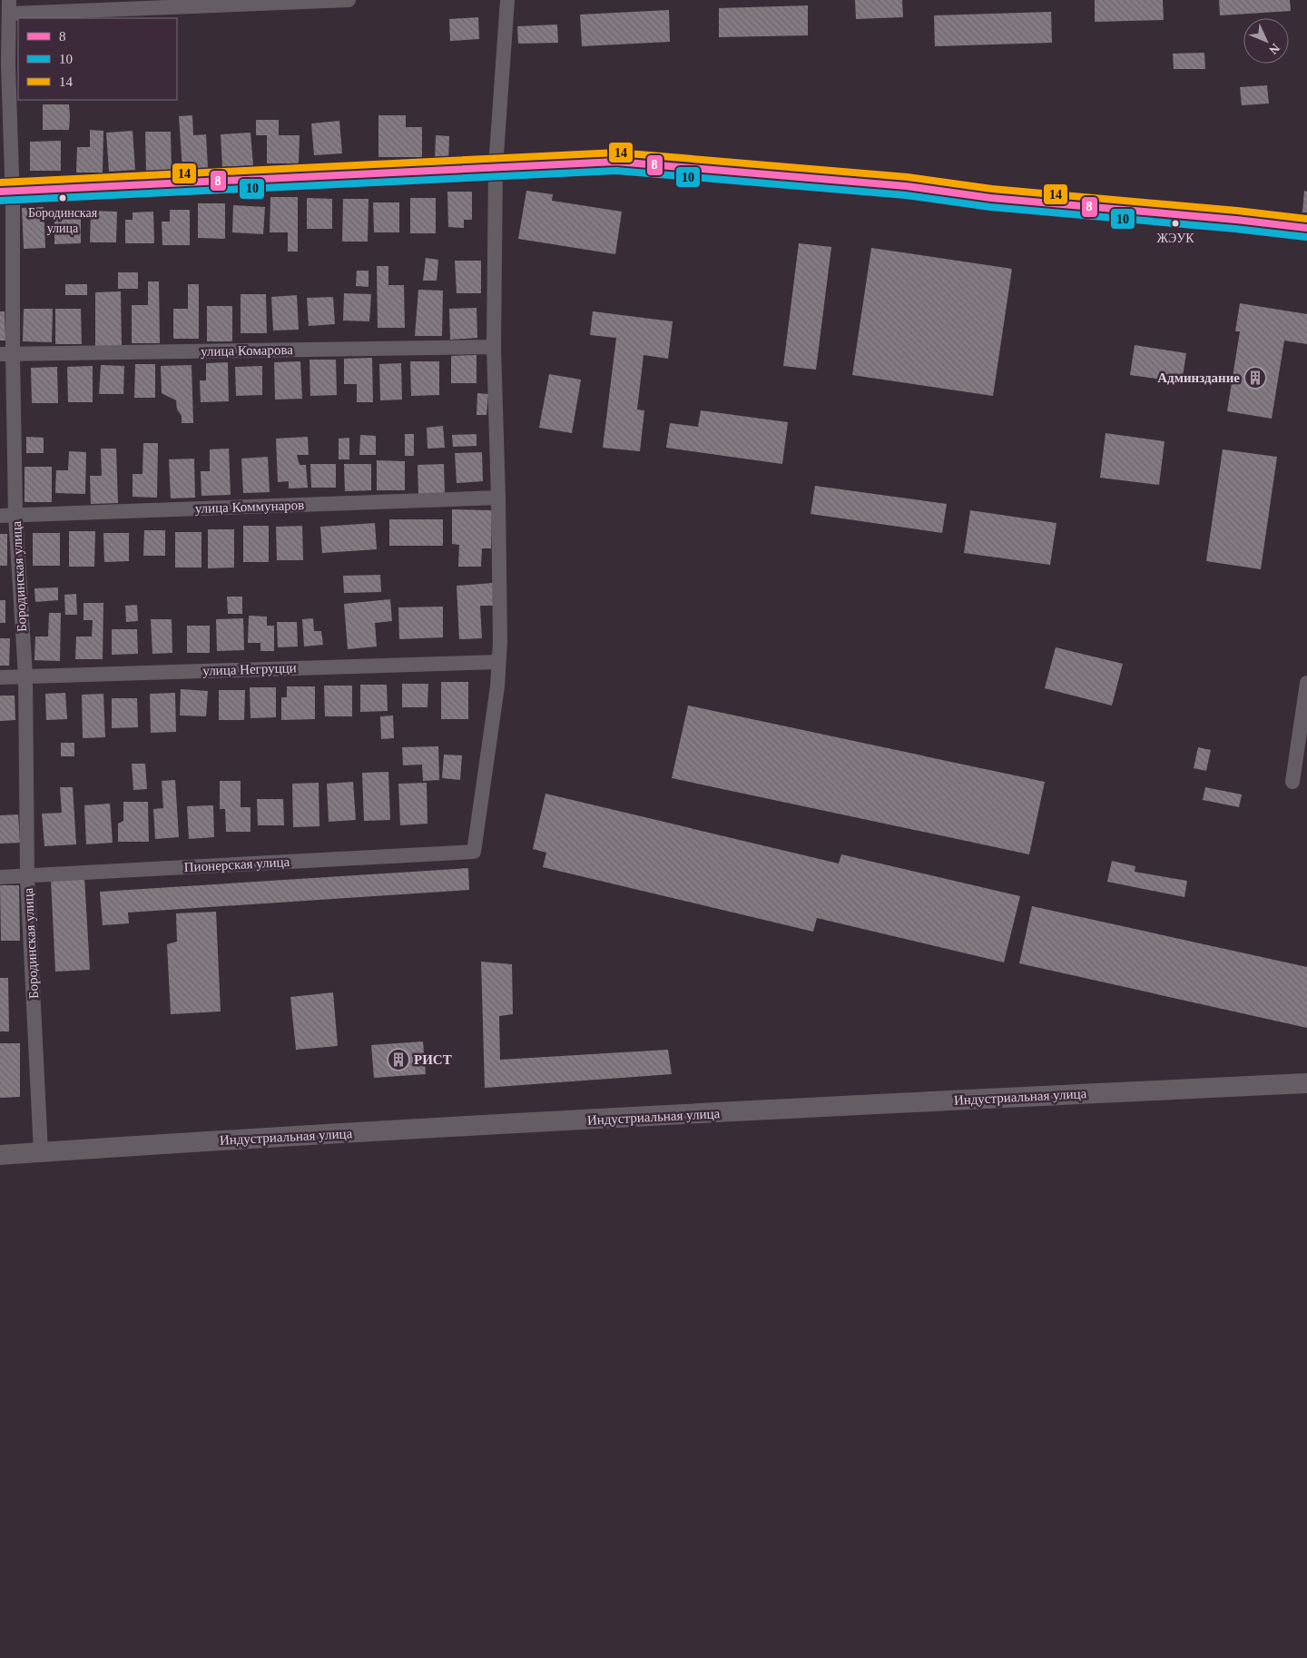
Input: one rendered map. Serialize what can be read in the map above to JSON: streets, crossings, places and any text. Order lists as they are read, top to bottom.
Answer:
{
  "streets": {
    "main road": ["Индустриальная улица"],
    "street": [
      "улица Комарова",
      "улица Коммунаров",
      "Бородинская улица",
      "улица Негруцци",
      "Пионерская улица"
    ]
  },
  "crossings": [
    ["улица Комарова", "Бородинская улица"],
    ["улица Коммунаров", "Бородинская улица"],
    ["Бородинская улица", "улица Негруцци"],
    ["Бородинская улица", "Пионерская улица"],
    ["Бородинская улица", "Индустриальная улица"],
    ["улица Негруцци", "Пионерская улица"]
  ],
  "places": {
    "other": ["Бородинская улица", "ЖЭУК"],
    "building": ["Админздание", "РИСТ"]
  },
  "lines": ["transit line 14", "transit line 8", "transit line 10"],
  "legend": ["8", "10", "14"],
  "north": "bottom right"
}
